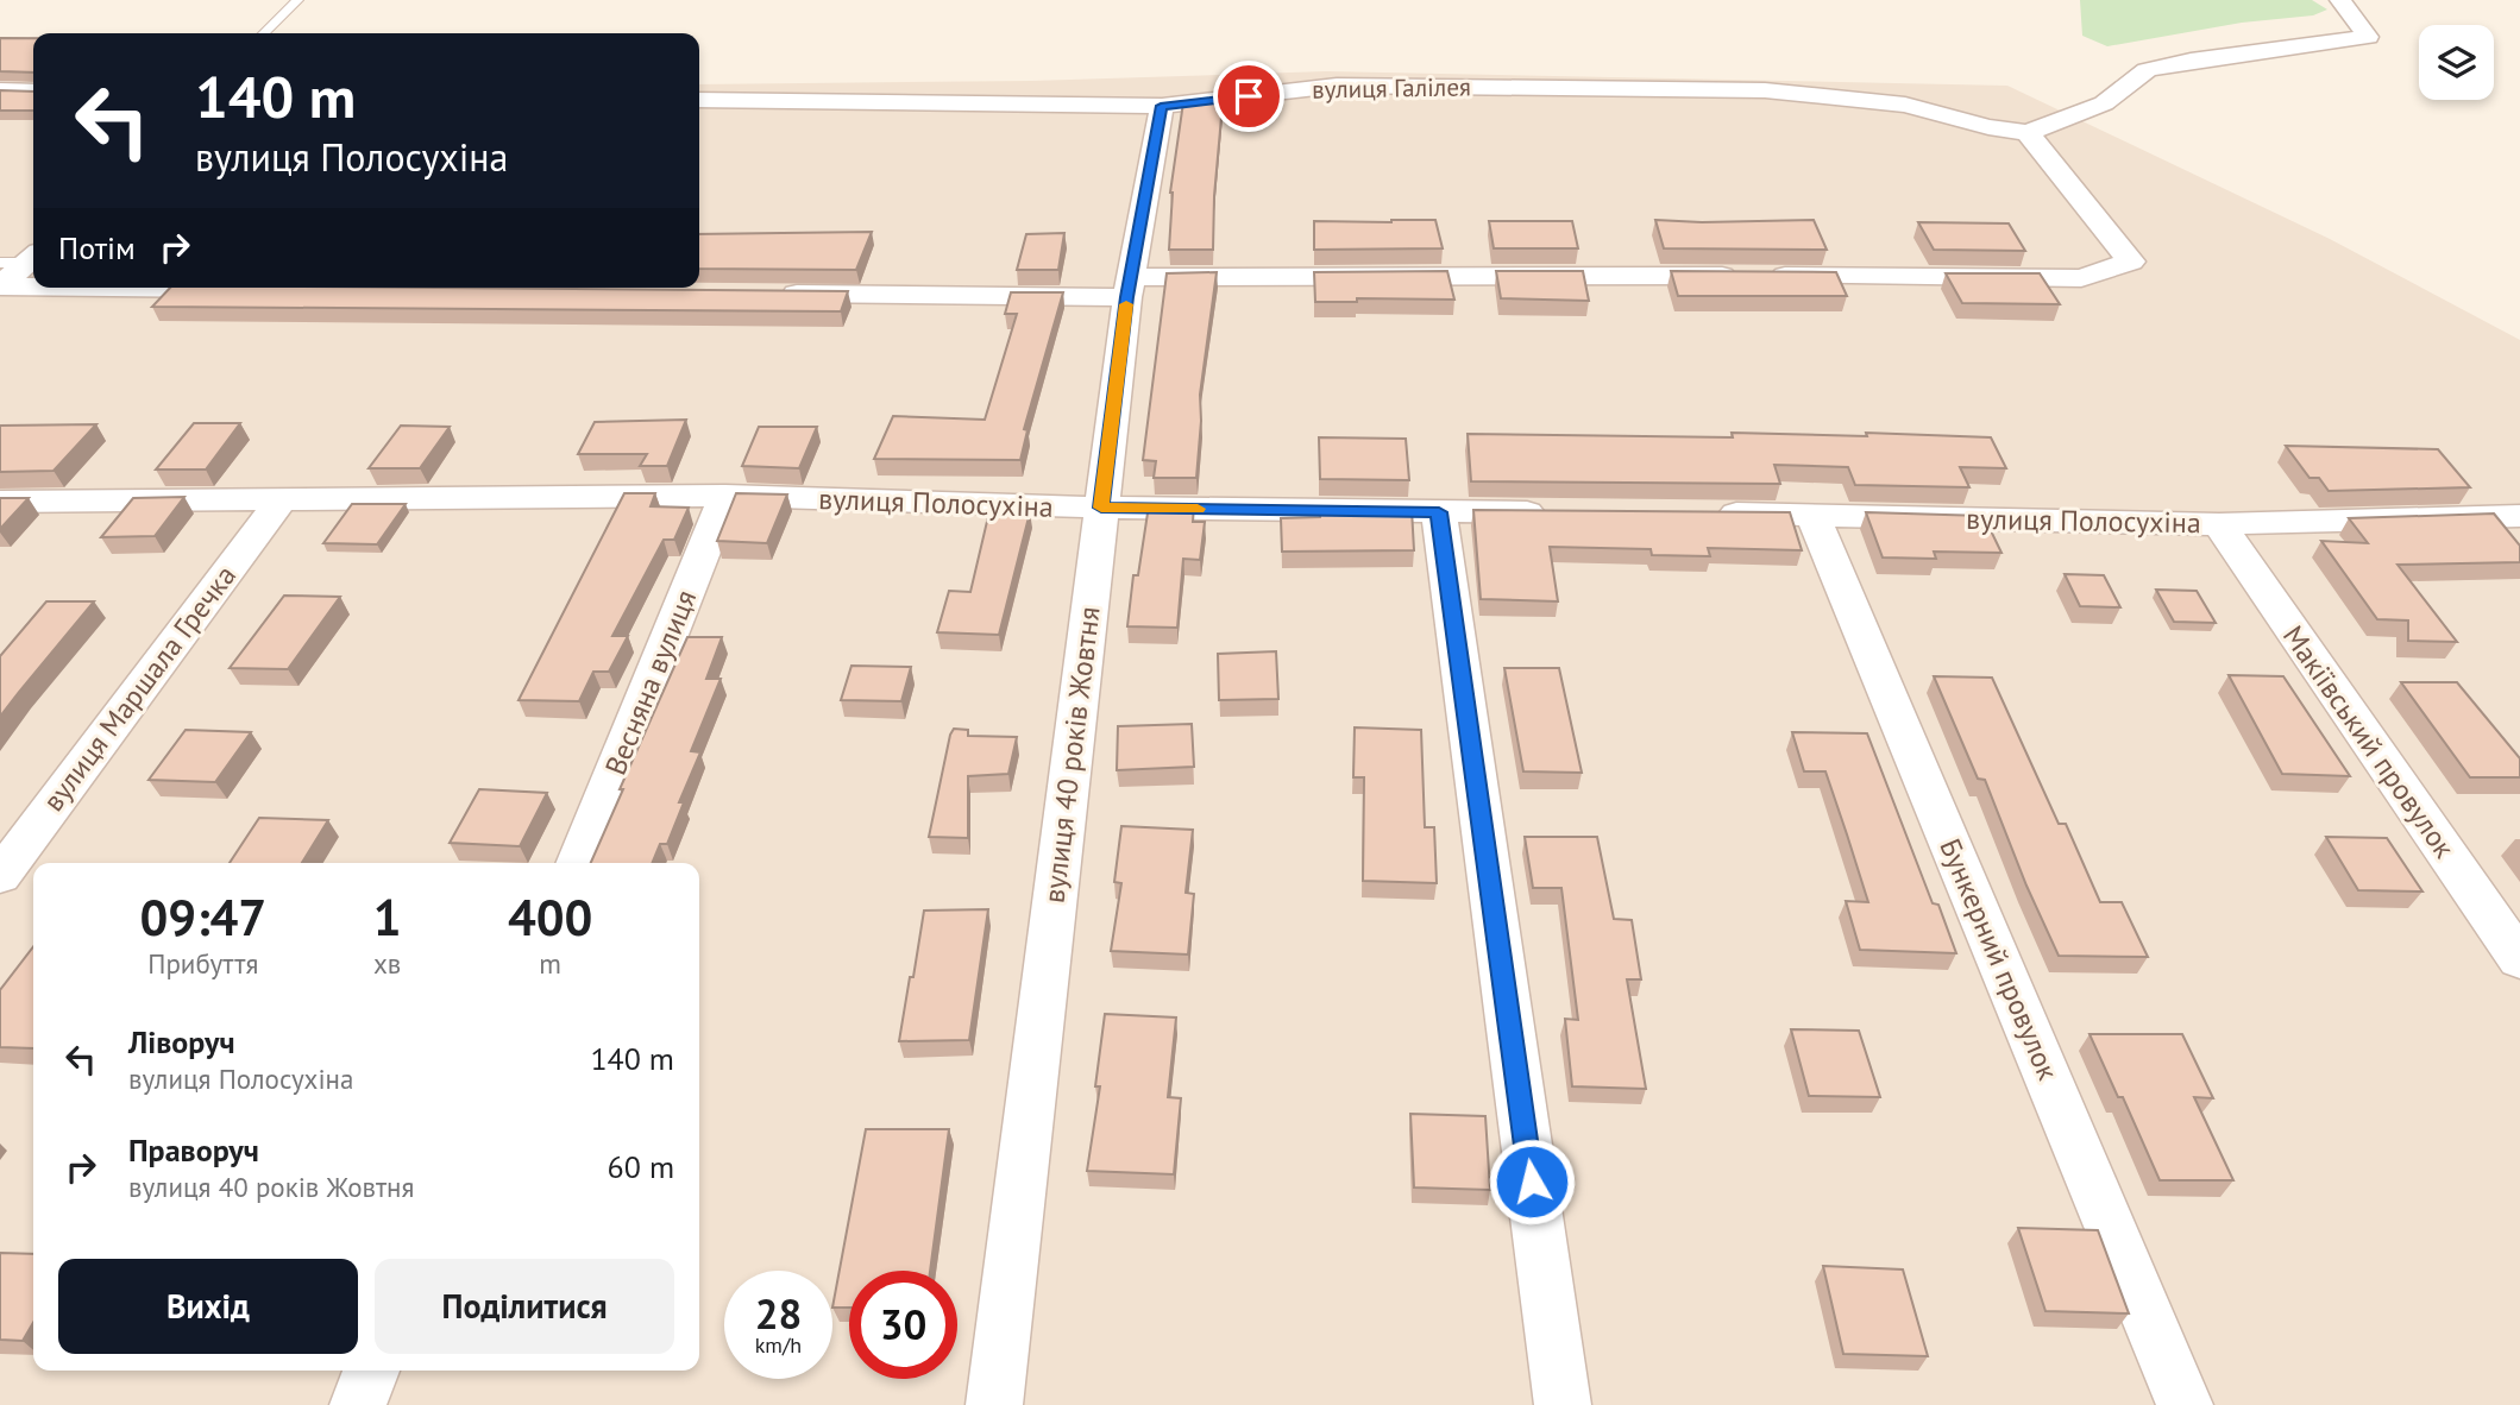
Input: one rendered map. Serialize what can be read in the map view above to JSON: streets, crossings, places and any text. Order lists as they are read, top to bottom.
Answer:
{
  "streets": {
    "street": [
      "вулиця Галілея",
      "вулиця Полосухіна",
      "Весняна вулиця",
      "вулиця Маршала Гречка",
      "Макіївський провулок",
      "вулиця 40 років Жовтня",
      "Бункерний провулок"
    ]
  },
  "crossings": [
    ["вулиця Галілея", "вулиця 40 років Жовтня"],
    ["вулиця Полосухіна", "Весняна вулиця"],
    ["вулиця Полосухіна", "вулиця Маршала Гречка"],
    ["вулиця Полосухіна", "Макіївський провулок"],
    ["вулиця Полосухіна", "вулиця 40 років Жовтня"],
    ["вулиця Полосухіна", "Бункерний провулок"]
  ],
  "page": {
    "turn": ["140 m", "вулиця Полосухіна"],
    "then": "Потім",
    "eta": [
      "09:47",
      "Прибуття",
      "1",
      "хв",
      "400",
      "m"
    ],
    "list": [
      {
        "name": "Ліворуч",
        "note": "вулиця Полосухіна",
        "value": "140 m"
      },
      {
        "name": "Праворуч",
        "note": "вулиця 40 років Жовтня",
        "value": "60 m"
      }
    ],
    "buttons": ["Вихід", "Поділитися"],
    "speed": "28 km/h",
    "limit": "30"
  }
}
